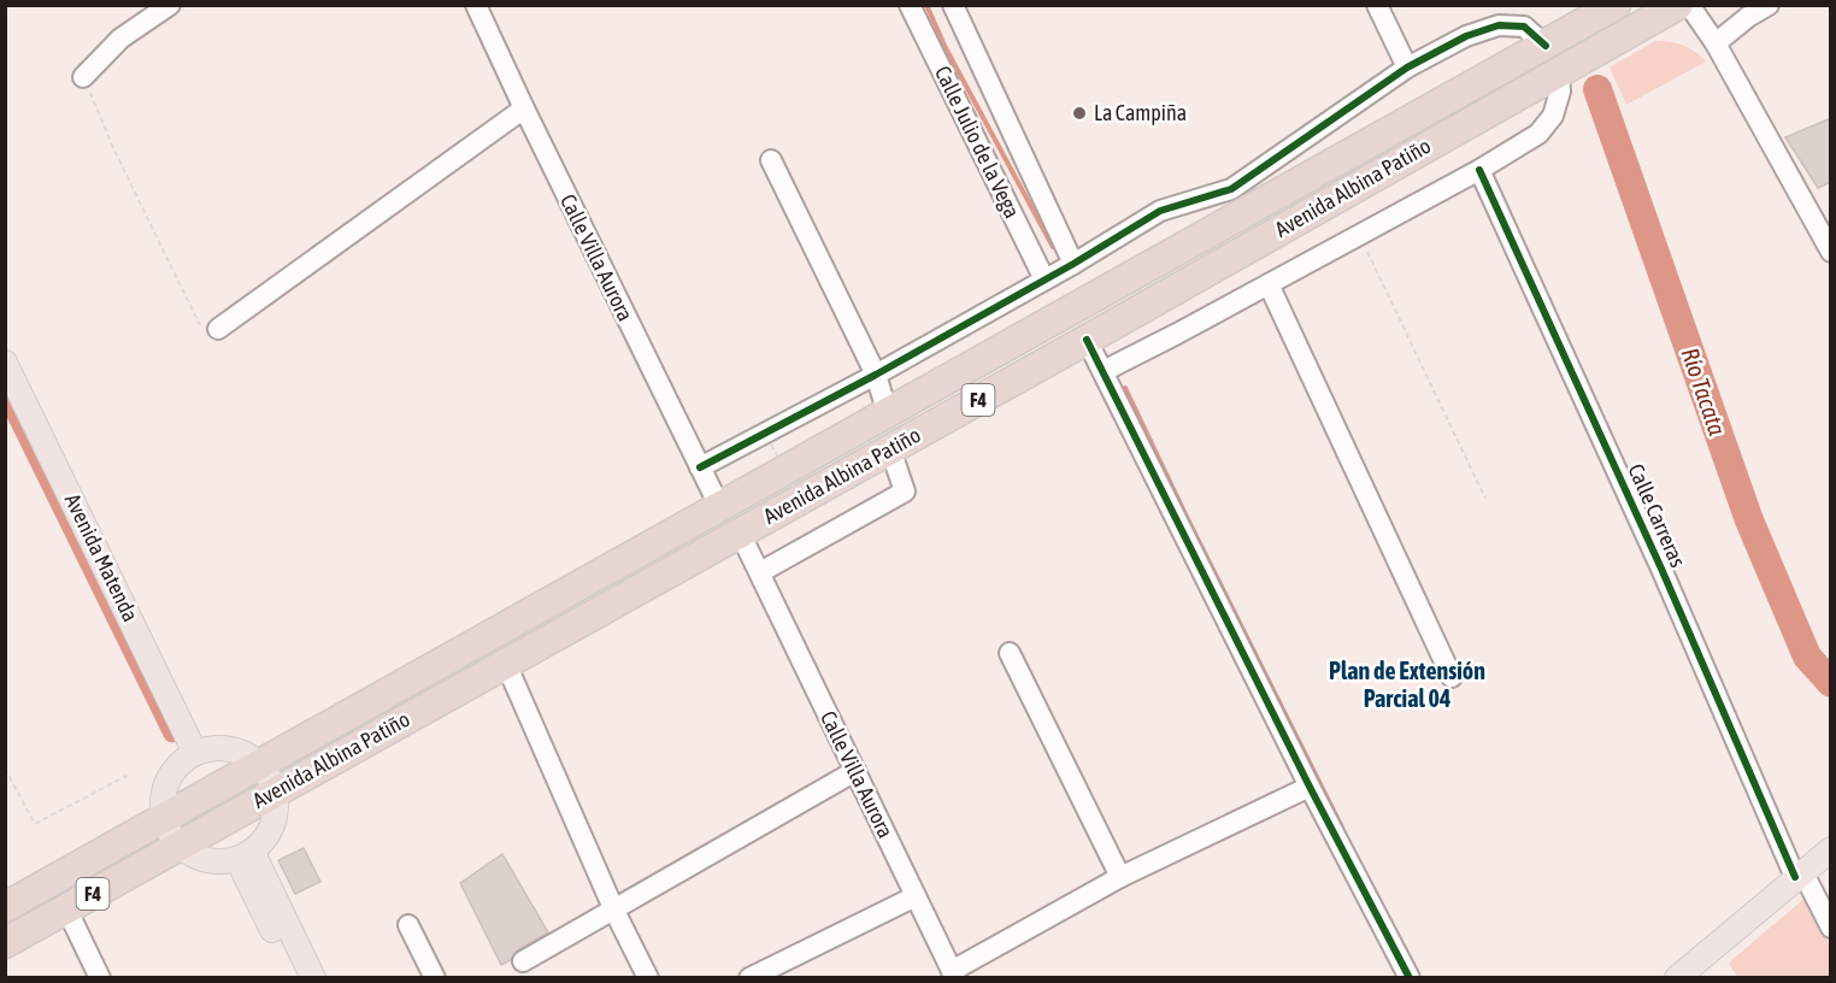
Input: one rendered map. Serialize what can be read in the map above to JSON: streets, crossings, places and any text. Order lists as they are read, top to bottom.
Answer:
{
  "streets": {
    "highway": ["Avenida Albina Patiño", "F4"],
    "main road": ["Avenida Matenda"],
    "street": ["Calle Julio de la Vega", "Calle Villa Aurora", "Calle Carreras"]
  },
  "crossings": [
    ["Avenida Albina Patiño", "Calle Villa Aurora"]
  ],
  "districts": ["Plan de Extensión Parcial 04"],
  "water": ["Río Tacata"],
  "places": ["La Campiña"]
}
